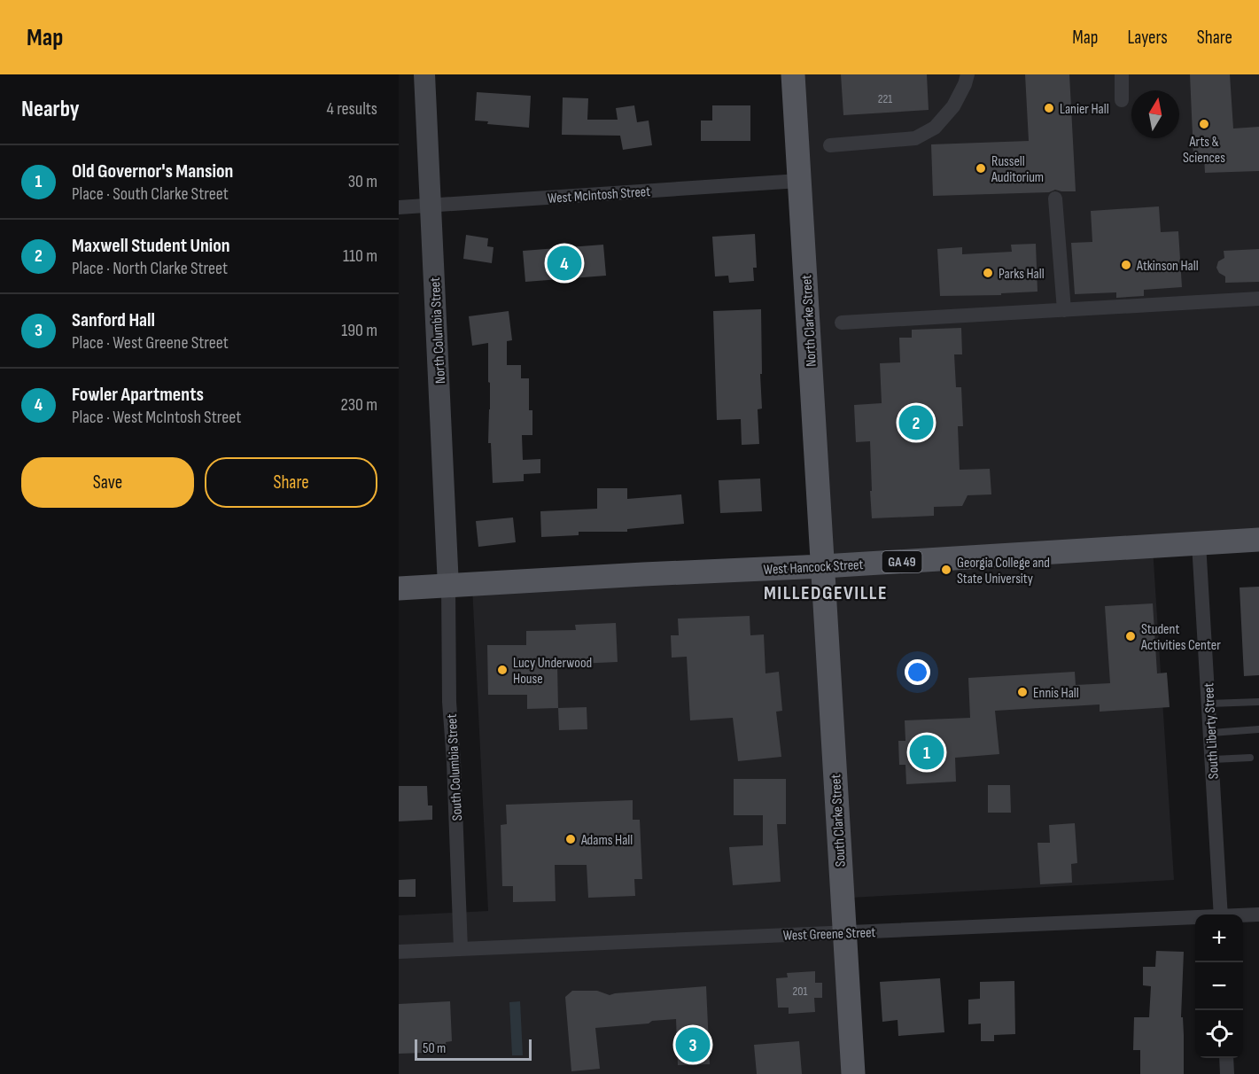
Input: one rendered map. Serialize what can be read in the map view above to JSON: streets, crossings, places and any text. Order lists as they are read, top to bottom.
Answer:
{
  "streets": {
    "main road": [
      "North Clarke Street",
      "GA 49",
      "West Hancock Street",
      "South Clarke Street"
    ],
    "street": [
      "West McIntosh Street",
      "North Columbia Street",
      "South Liberty Street",
      "South Columbia Street",
      "West Greene Street"
    ]
  },
  "crossings": [
    ["West McIntosh Street", "North Clarke Street"],
    ["West McIntosh Street", "North Columbia Street"],
    ["North Clarke Street", "West Hancock Street"],
    ["North Clarke Street", "South Clarke Street"],
    ["North Columbia Street", "West Hancock Street"],
    ["North Columbia Street", "South Columbia Street"],
    ["West Hancock Street", "South Liberty Street"],
    ["West Hancock Street", "South Columbia Street"],
    ["West Hancock Street", "South Clarke Street"],
    ["South Columbia Street", "West Greene Street"],
    ["South Clarke Street", "West Greene Street"]
  ],
  "districts": ["MILLEDGEVILLE"],
  "places": [
    "Lanier Hall",
    "Arts & Sciences",
    "Russell Auditorium",
    "Atkinson Hall",
    "Parks Hall",
    "Georgia College and State University",
    "Student Activities Center",
    "Lucy Underwood House",
    "Ennis Hall",
    "Adams Hall"
  ],
  "house_numbers": ["221", "201"],
  "scale_bar": "50 m",
  "north": "top",
  "page": {
    "header": "Map",
    "nav": ["Map", "Layers", "Share"],
    "heading": ["Nearby", "4 results"],
    "list": [
      {
        "mark": "1",
        "name": "Old Governor's Mansion",
        "note": "Place · South Clarke Street",
        "value": "30 m"
      },
      {
        "mark": "2",
        "name": "Maxwell Student Union",
        "note": "Place · North Clarke Street",
        "value": "110 m"
      },
      {
        "mark": "3",
        "name": "Sanford Hall",
        "note": "Place · West Greene Street",
        "value": "190 m"
      },
      {
        "mark": "4",
        "name": "Fowler Apartments",
        "note": "Place · West McIntosh Street",
        "value": "230 m"
      }
    ],
    "pins": [
      "4",
      "2",
      "1",
      "3"
    ],
    "buttons": ["Save", "Share"],
    "map_buttons": ["+", "−"],
    "scale": "50 m"
  }
}
